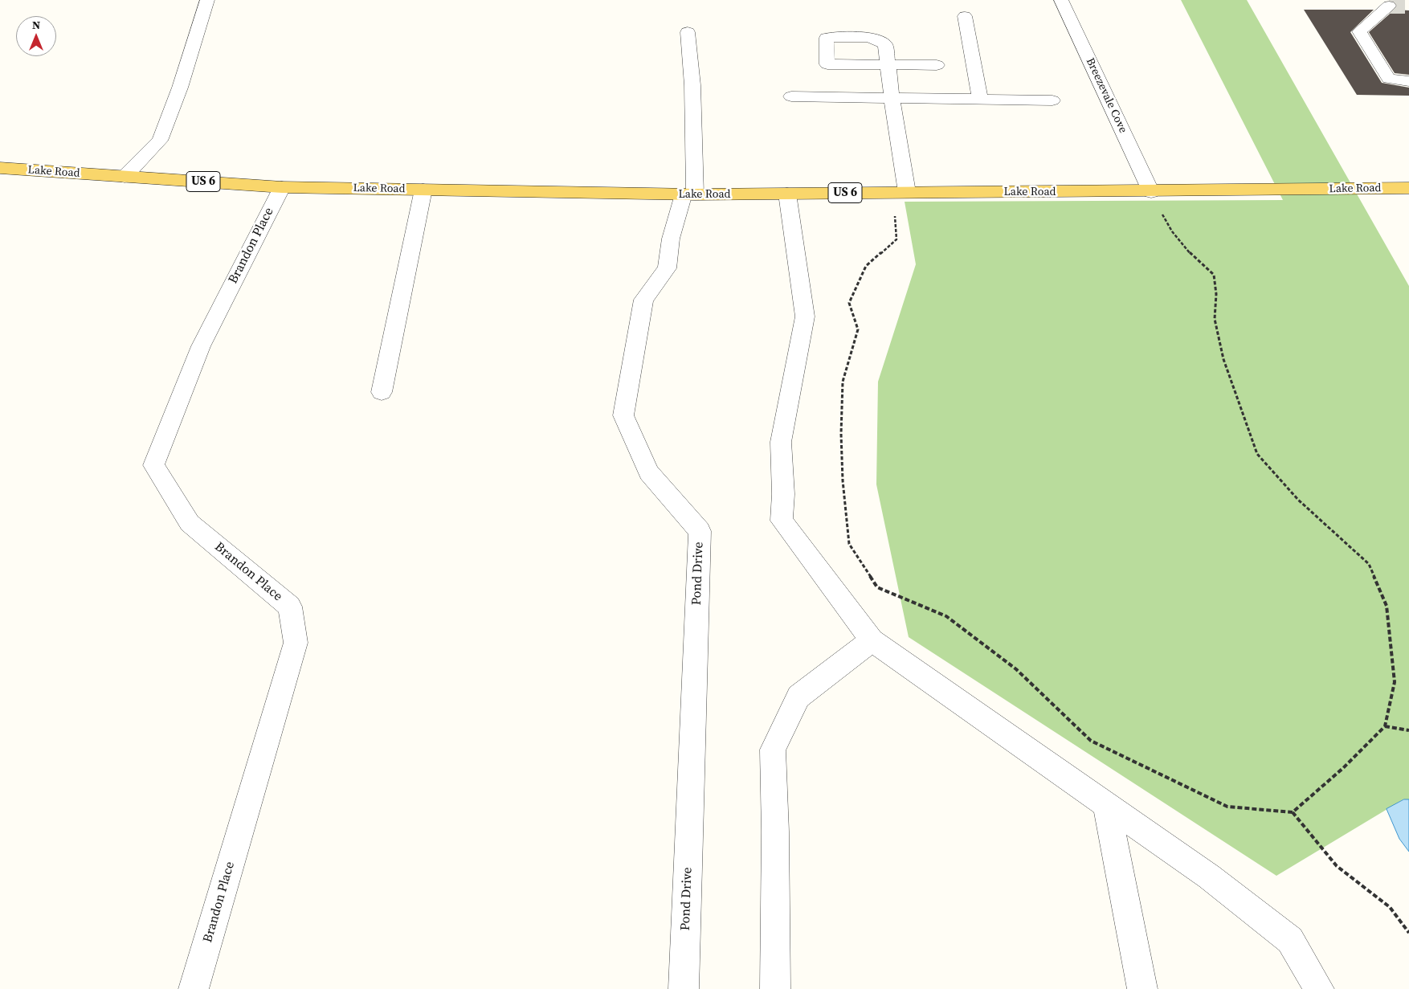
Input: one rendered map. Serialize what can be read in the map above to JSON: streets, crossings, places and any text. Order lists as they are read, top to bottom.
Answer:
{
  "streets": {
    "main road": ["Lake Road", "US 6"],
    "street": ["Breezevale Cove", "Brandon Place", "Pond Drive"]
  },
  "crossings": [
    ["Breezevale Cove", "Lake Road"],
    ["Lake Road", "Brandon Place"],
    ["Lake Road", "Pond Drive"]
  ],
  "north": "top"
}
